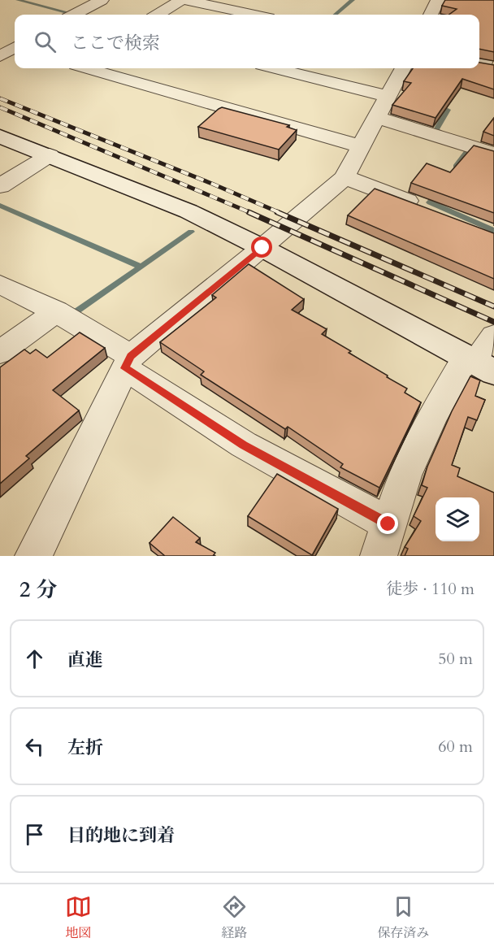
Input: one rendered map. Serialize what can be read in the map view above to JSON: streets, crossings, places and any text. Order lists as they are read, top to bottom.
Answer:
{
  "page": {
    "search": "ここで検索",
    "heading": ["2 分", "徒歩 · 110 m"],
    "list": [
      ["直進", "50 m"],
      ["左折", "60 m"],
      "目的地に到着"
    ],
    "nav": ["地図", "経路", "保存済み"]
  }
}
